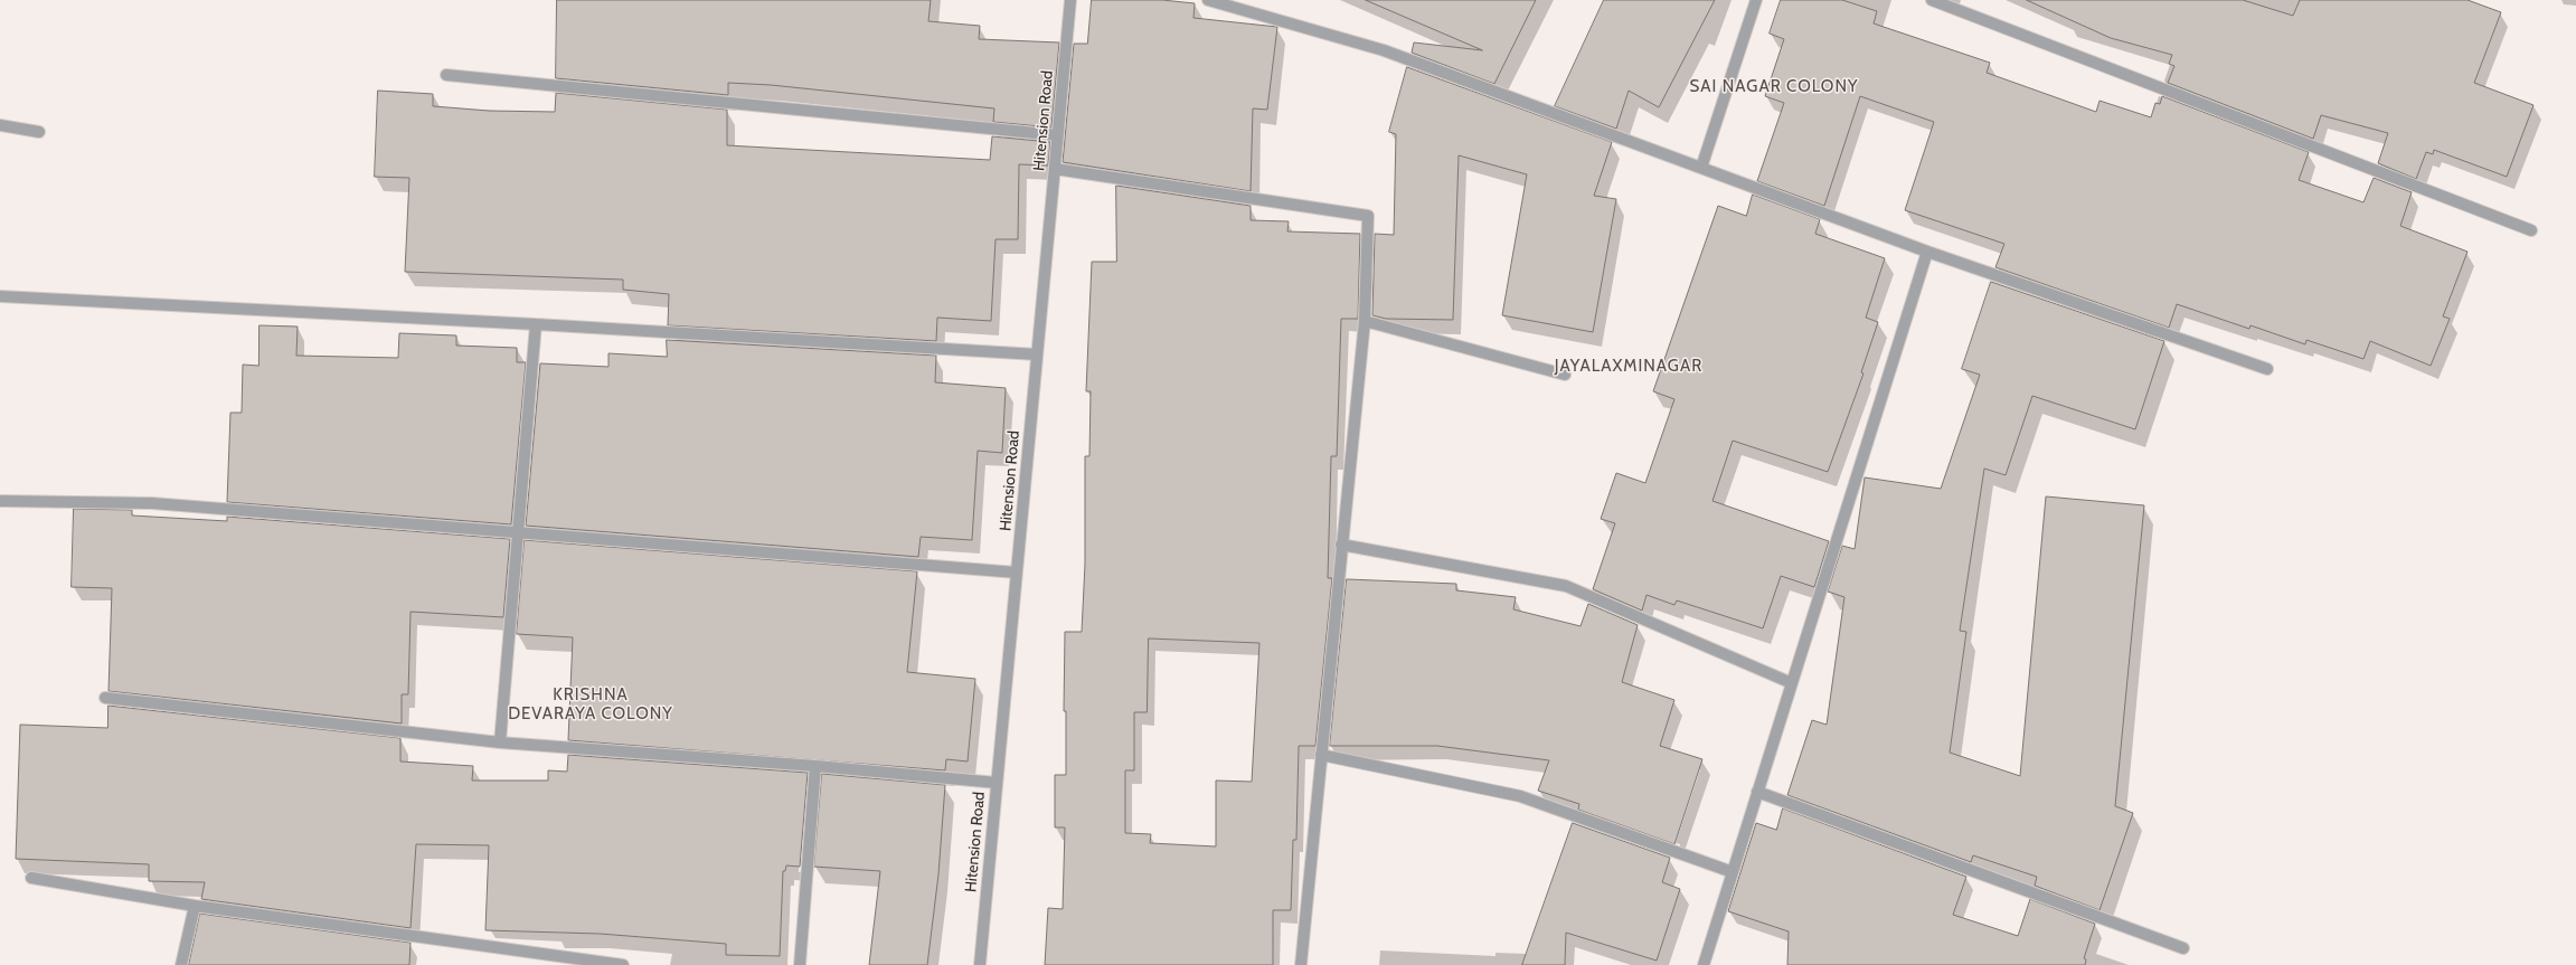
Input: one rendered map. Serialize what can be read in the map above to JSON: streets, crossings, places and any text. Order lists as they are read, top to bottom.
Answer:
{
  "streets": {
    "street": ["Hitension Road"]
  },
  "districts": ["SAI NAGAR COLONY", "JAYALAXMINAGAR", "KRISHNA DEVARAYA COLONY"]
}
